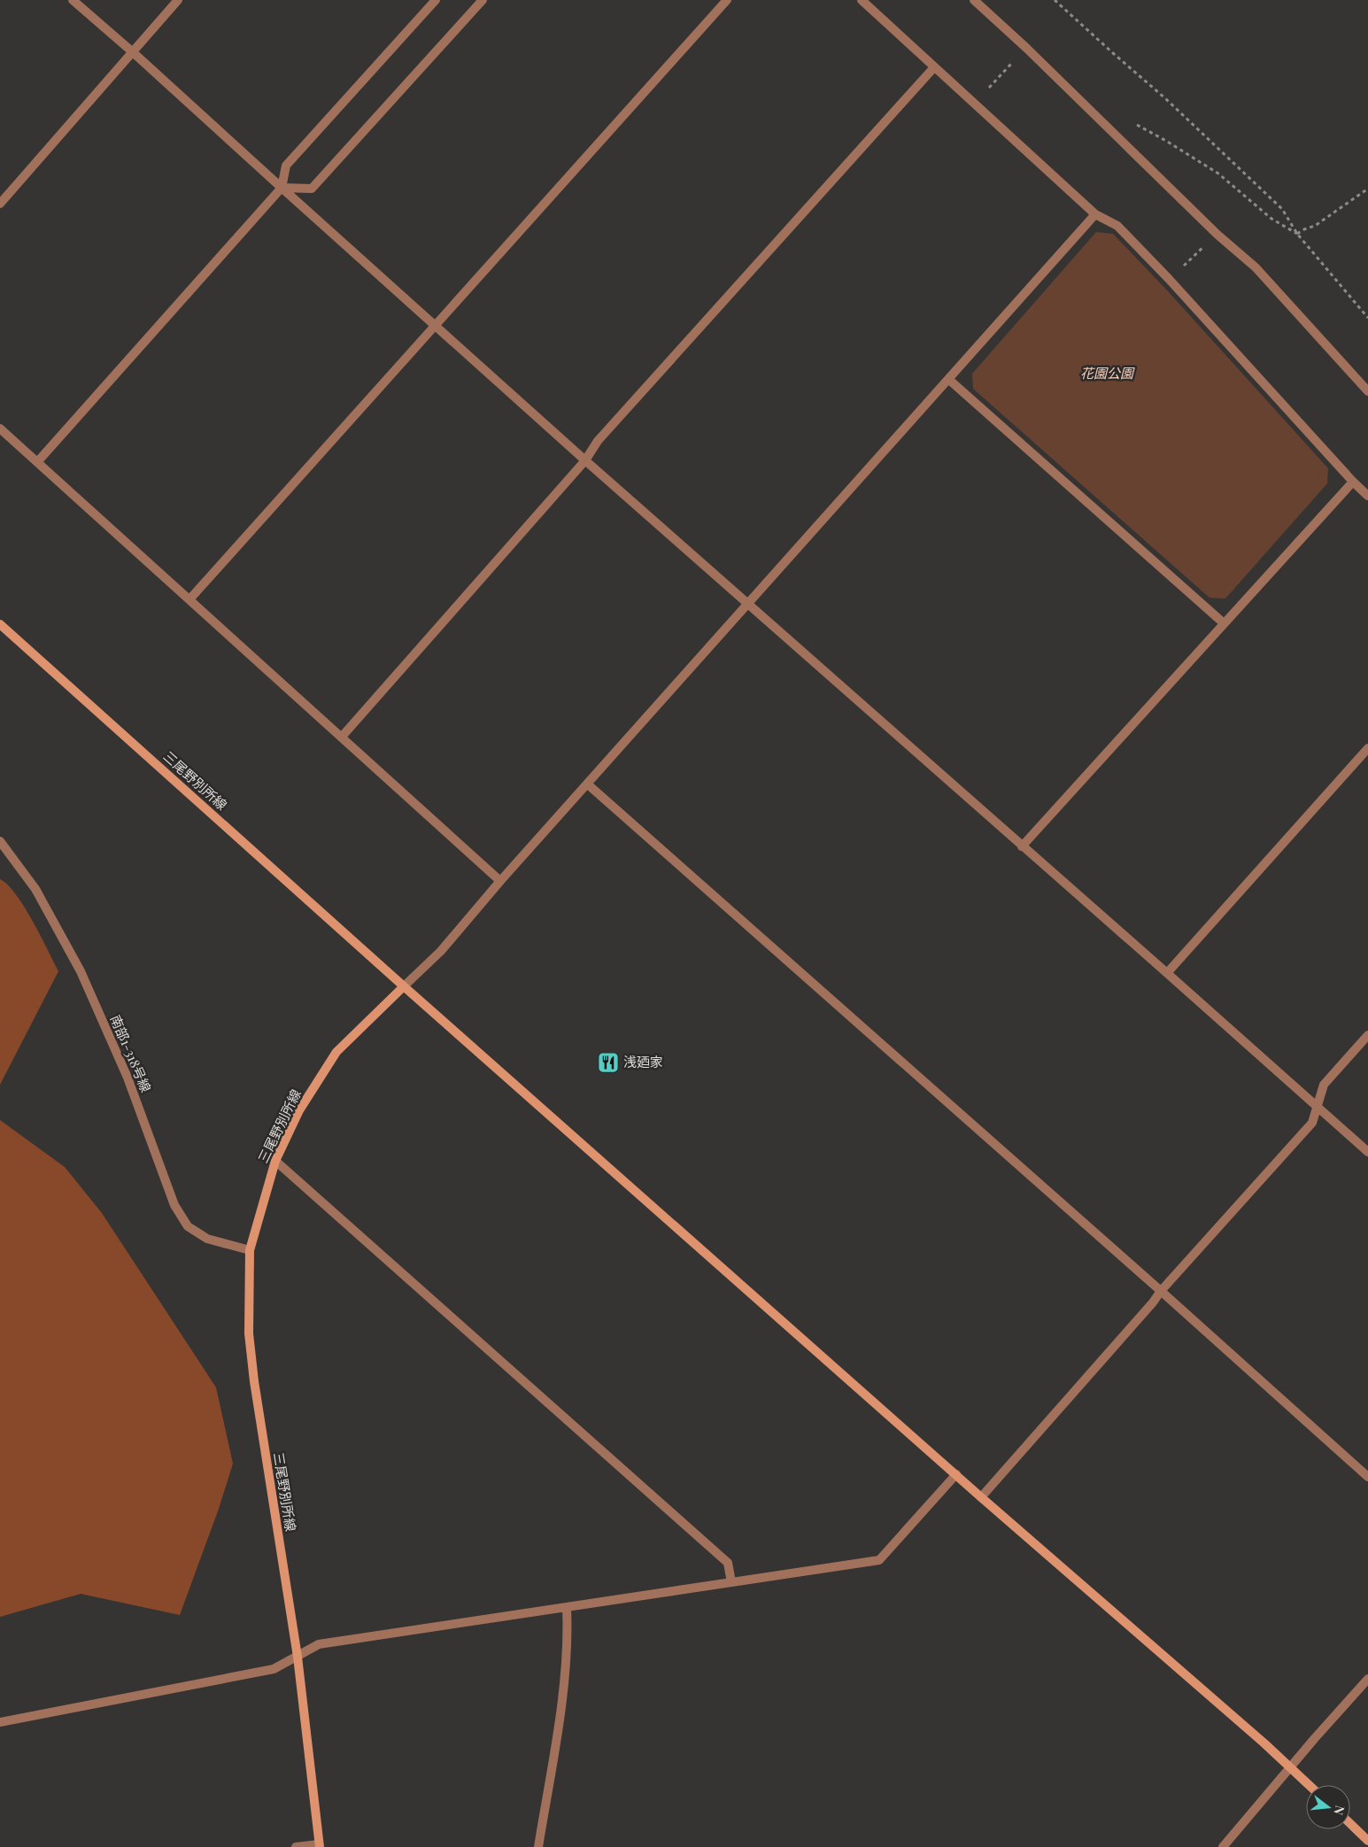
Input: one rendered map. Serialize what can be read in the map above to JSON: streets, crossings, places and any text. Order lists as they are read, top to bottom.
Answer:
{
  "streets": {
    "main road": ["三尾野別所線"],
    "street": ["南部1-318号線"]
  },
  "crossings": [
    ["三尾野別所線", "南部1-318号線"]
  ],
  "parks": ["花園公園"],
  "places": {
    "restaurant": ["浅廼家"]
  },
  "north": "right"
}
